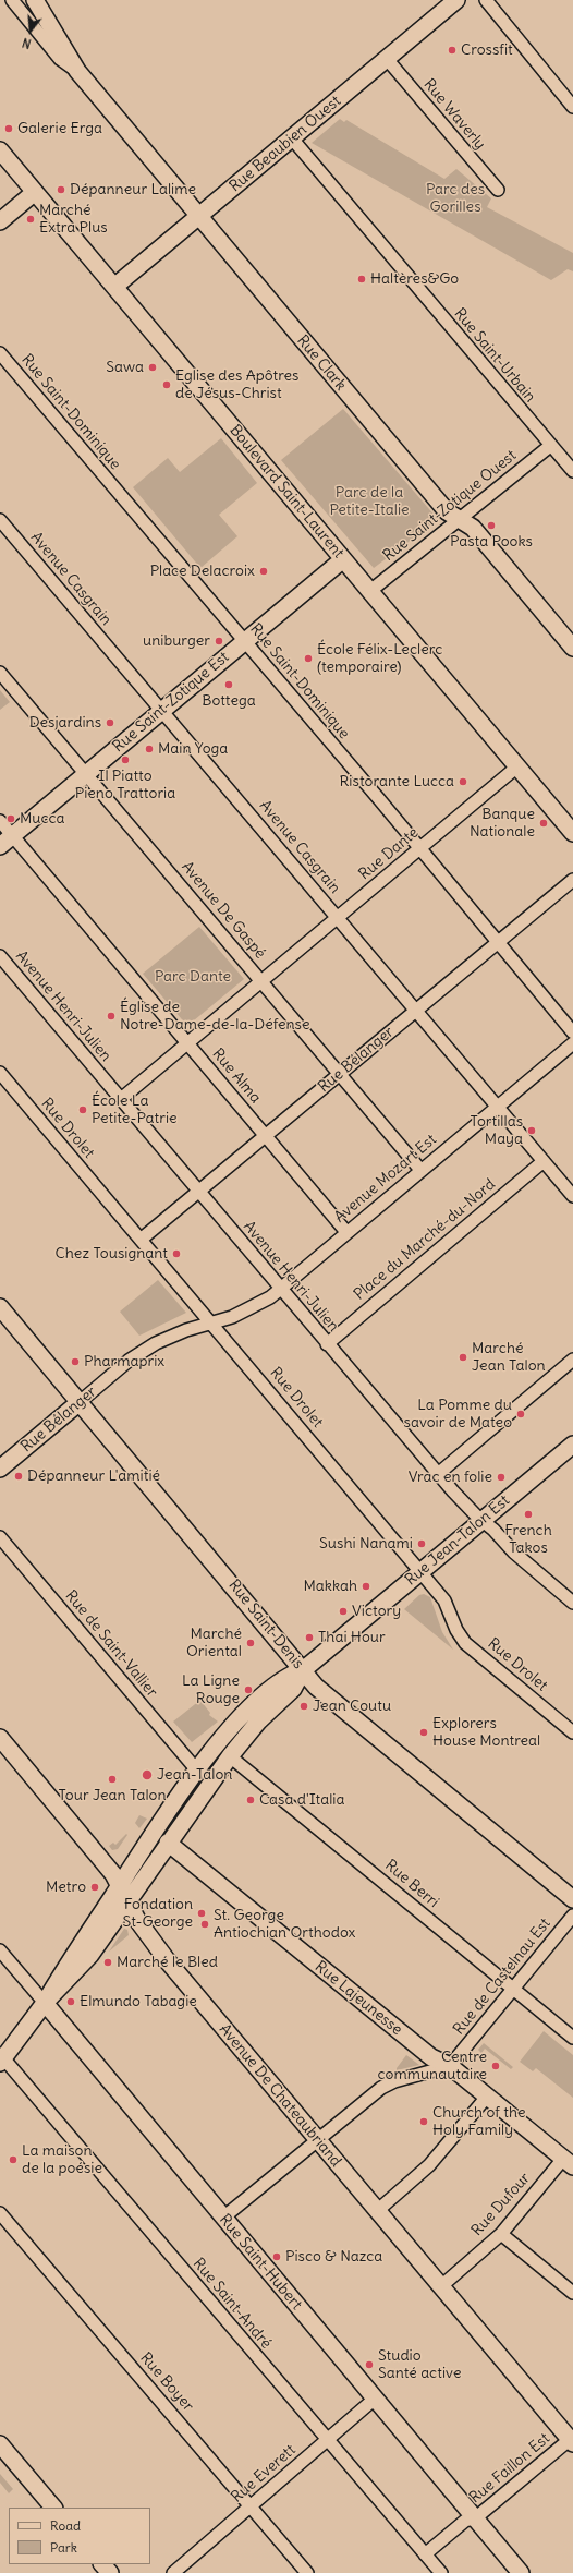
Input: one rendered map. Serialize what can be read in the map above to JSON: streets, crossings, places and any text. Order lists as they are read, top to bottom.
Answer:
{
  "streets": {
    "main road": [
      "Rue Beaubien Ouest",
      "Rue Clark",
      "Boulevard Saint-Laurent",
      "Rue Saint-Zotique Est",
      "Rue Bélanger",
      "Rue Jean-Talon Est",
      "Rue Saint-Denis",
      "Rue Lajeunesse",
      "Avenue De Chateaubriand",
      "Rue Saint-Hubert"
    ],
    "street": [
      "Rue Waverly",
      "Rue Saint-Urbain",
      "Rue Saint-Dominique",
      "Rue Saint-Zotique Ouest",
      "Avenue Casgrain",
      "Rue Dante",
      "Avenue De Gaspé",
      "Avenue Henri-Julien",
      "Rue Alma",
      "Rue Drolet",
      "Avenue Mozart Est",
      "Place du Marché-du-Nord",
      "Rue de Saint-Vallier",
      "Rue Berri",
      "Rue de Castelnau Est",
      "Rue Dufour",
      "Rue Saint-André",
      "Rue Boyer",
      "Rue Faillon Est",
      "Rue Everett"
    ]
  },
  "crossings": [
    ["Rue Waverly", "Rue Beaubien Ouest"],
    ["Rue Beaubien Ouest", "Rue Saint-Urbain"],
    ["Rue Beaubien Ouest", "Rue Clark"],
    ["Rue Beaubien Ouest", "Boulevard Saint-Laurent"],
    ["Rue Saint-Urbain", "Rue Saint-Zotique Ouest"],
    ["Rue Clark", "Rue Saint-Zotique Ouest"],
    ["Rue Saint-Dominique", "Rue Saint-Zotique Est"],
    ["Rue Saint-Dominique", "Rue Dante"],
    ["Rue Saint-Dominique", "Rue Bélanger"],
    ["Boulevard Saint-Laurent", "Rue Saint-Zotique Ouest"],
    ["Boulevard Saint-Laurent", "Rue Saint-Zotique Est"],
    ["Boulevard Saint-Laurent", "Rue Dante"],
    ["Avenue Casgrain", "Rue Saint-Zotique Est"],
    ["Avenue Casgrain", "Rue Dante"],
    ["Avenue Casgrain", "Rue Bélanger"],
    ["Avenue Casgrain", "Avenue Mozart Est"],
    ["Avenue Casgrain", "Place du Marché-du-Nord"],
    ["Rue Saint-Zotique Est", "Avenue De Gaspé"],
    ["Rue Saint-Zotique Est", "Rue Alma"],
    ["Rue Dante", "Avenue De Gaspé"],
    ["Rue Dante", "Avenue Henri-Julien"],
    ["Rue Dante", "Rue Alma"],
    ["Avenue De Gaspé", "Rue Bélanger"],
    ["Avenue De Gaspé", "Avenue Mozart Est"],
    ["Avenue Henri-Julien", "Rue Bélanger"],
    ["Avenue Henri-Julien", "Avenue Mozart Est"],
    ["Avenue Henri-Julien", "Place du Marché-du-Nord"],
    ["Avenue Henri-Julien", "Rue Jean-Talon Est"],
    ["Rue Bélanger", "Rue Alma"],
    ["Rue Bélanger", "Rue Drolet"],
    ["Rue Bélanger", "Avenue Mozart Est"],
    ["Rue Bélanger", "Rue Saint-Denis"],
    ["Rue Alma", "Avenue Mozart Est"],
    ["Rue Drolet", "Avenue Mozart Est"],
    ["Rue Drolet", "Rue Jean-Talon Est"],
    ["Rue Jean-Talon Est", "Rue Saint-Denis"],
    ["Rue Jean-Talon Est", "Rue de Saint-Vallier"],
    ["Rue Jean-Talon Est", "Rue Berri"],
    ["Rue Jean-Talon Est", "Rue Lajeunesse"],
    ["Rue Jean-Talon Est", "Avenue De Chateaubriand"],
    ["Rue Jean-Talon Est", "Rue Saint-Hubert"],
    ["Rue Jean-Talon Est", "Rue Saint-André"],
    ["Rue Berri", "Rue de Castelnau Est"],
    ["Rue de Castelnau Est", "Rue Lajeunesse"],
    ["Rue Lajeunesse", "Rue Dufour"],
    ["Avenue De Chateaubriand", "Rue Dufour"],
    ["Avenue De Chateaubriand", "Rue Faillon Est"],
    ["Rue Saint-Hubert", "Rue Faillon Est"],
    ["Rue Saint-Hubert", "Rue Everett"],
    ["Rue Saint-André", "Rue Faillon Est"],
    ["Rue Saint-André", "Rue Everett"],
    ["Rue Boyer", "Rue Everett"]
  ],
  "parks": ["Parc des Gorilles", "Parc de la Petite-Italie", "Parc Dante"],
  "places": [
    "Crossfit",
    "Galerie Erga",
    "Dépanneur Lalime",
    "Marché Extra Plus",
    "Haltères&Go",
    "Sawa",
    "Eglise des Apôtres de Jésus-Christ",
    "Pasta Pooks",
    "Place Delacroix",
    "uniburger",
    "École Félix-Leclerc (temporaire)",
    "Bottega",
    "Desjardins",
    "Main Yoga",
    "Il Piatto Pieno Trattoria",
    "Ristorante Lucca",
    "Mucca",
    "Banque Nationale",
    "Église de Notre-Dame-de-la-Défense",
    "École La Petite-Patrie",
    "Tortillas Maya",
    "Chez Tousignant",
    "Marché Jean Talon",
    "Pharmaprix",
    "La Pomme du savoir de Mateo",
    "Dépanneur L'amitié",
    "Vrac en folie",
    "French Takos",
    "Sushi Nanami",
    "Makkah",
    "Victory",
    "Thai Hour",
    "Marché Oriental",
    "La Ligne Rouge",
    "Jean Coutu",
    "Explorers House Montreal",
    "Jean-Talon",
    "Tour Jean Talon",
    "Casa d'Italia",
    "Metro",
    "Fondation St-George",
    "St. George Antiochian Orthodox",
    "Marché le Bled",
    "Elmundo Tabagie",
    "Centre communautaire",
    "Church of the Holy Family",
    "La maison de la poésie",
    "Pisco & Nazca",
    "Studio Santé active"
  ],
  "legend": ["Road", "Park"],
  "north": "bottom"
}
